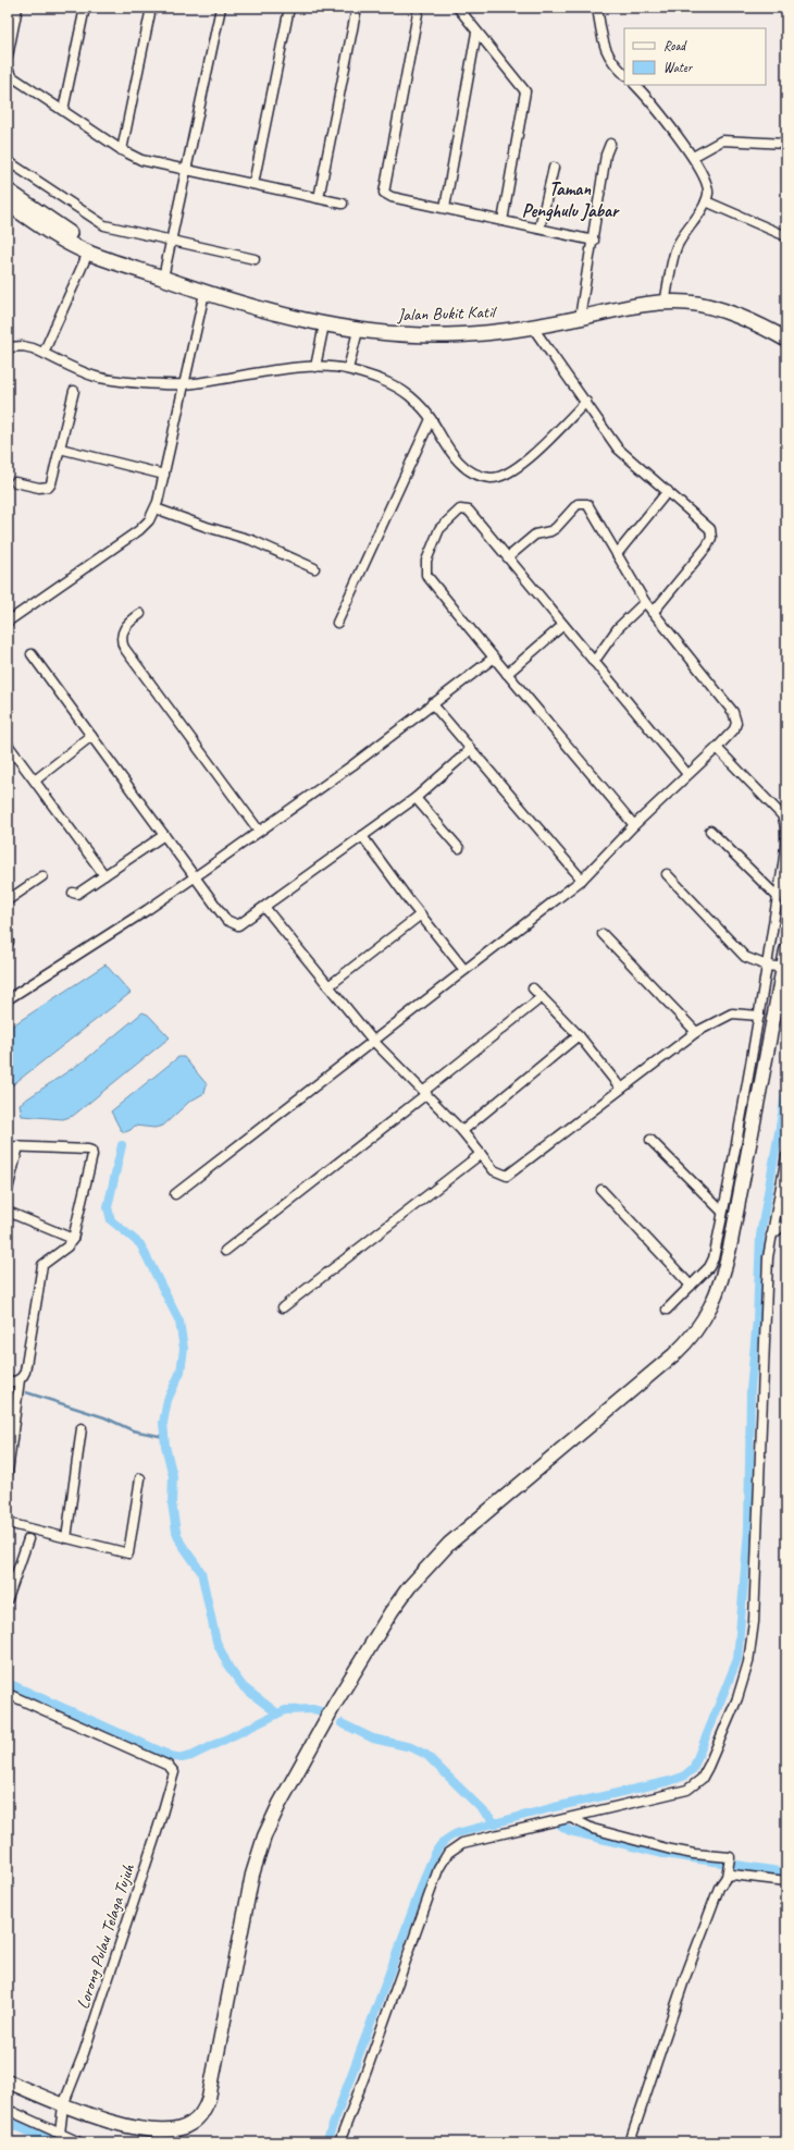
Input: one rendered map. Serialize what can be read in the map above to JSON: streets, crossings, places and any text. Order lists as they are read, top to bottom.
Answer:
{
  "streets": {
    "main road": ["Jalan Bukit Katil"],
    "street": ["Lorong Pulau Telaga Tujuh"]
  },
  "districts": ["Taman Penghulu Jabar"],
  "legend": ["Road", "Water"]
}
